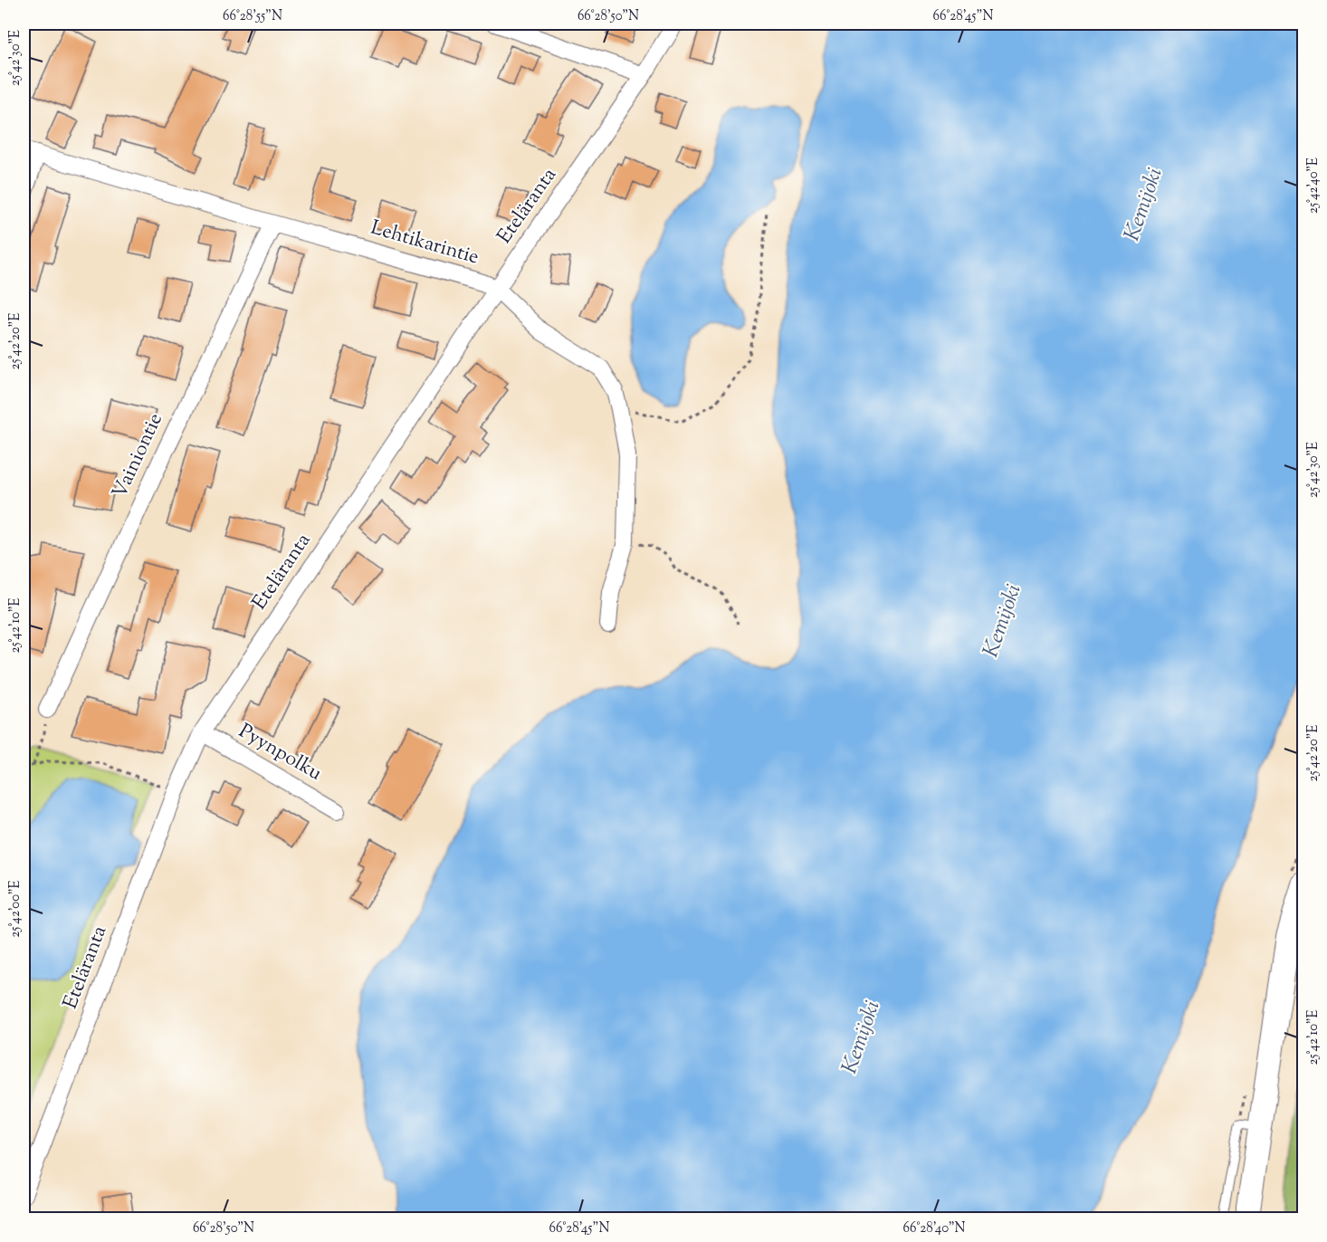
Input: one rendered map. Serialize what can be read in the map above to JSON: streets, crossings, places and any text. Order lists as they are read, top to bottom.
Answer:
{
  "streets": {
    "street": [
      "Eteläranta",
      "Lehtikarintie",
      "Vainiontie",
      "Pyynpolku"
    ]
  },
  "crossings": [
    ["Eteläranta", "Lehtikarintie"],
    ["Eteläranta", "Pyynpolku"],
    ["Lehtikarintie", "Vainiontie"]
  ],
  "water": ["Kemijoki"],
  "coordinates": [
    "66°28'55\"N",
    "66°28'50\"N",
    "66°28'45\"N",
    "25°42'30\"E",
    "25°42'40\"E",
    "25°42'20\"E",
    "25°42'10\"E",
    "25°42'00\"E",
    "66°28'40\"N"
  ]
}
